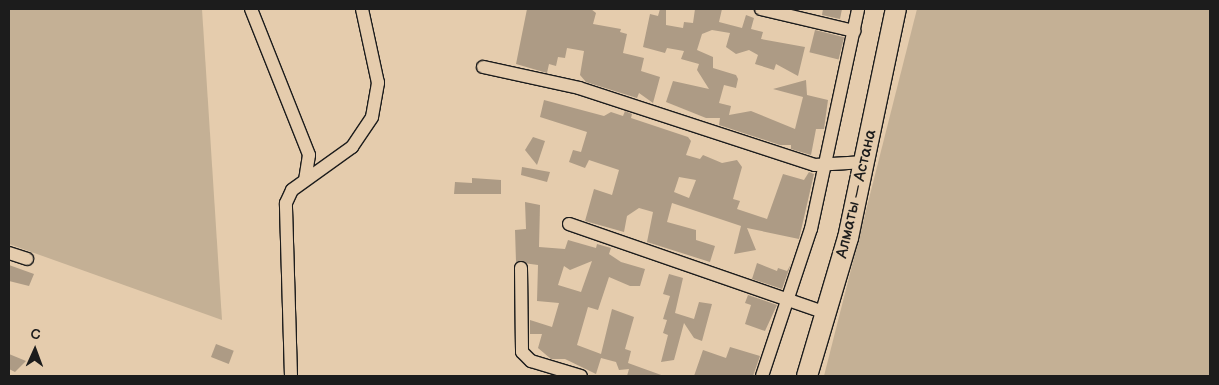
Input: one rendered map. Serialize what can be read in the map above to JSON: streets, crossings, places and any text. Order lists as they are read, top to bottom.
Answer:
{
  "streets": {
    "highway": ["Алматы — Астана"]
  },
  "north": "top"
}
